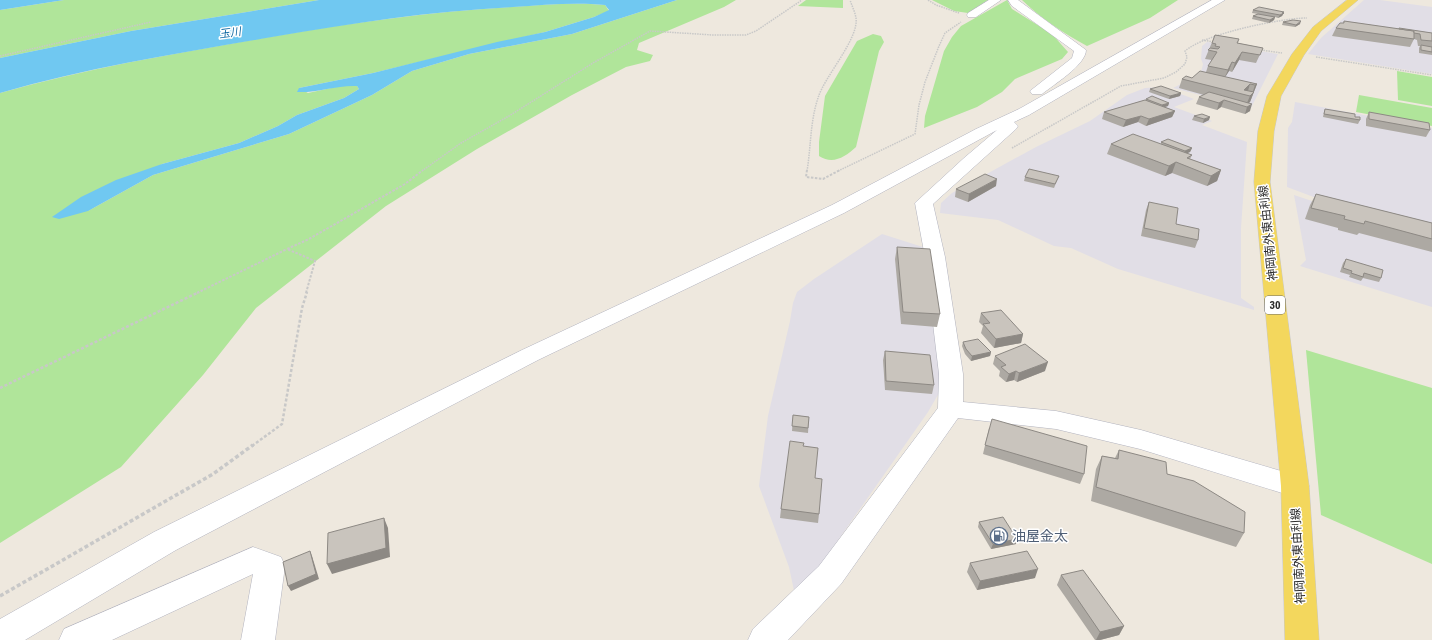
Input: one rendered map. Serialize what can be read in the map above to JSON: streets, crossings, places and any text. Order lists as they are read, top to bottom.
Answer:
{
  "streets": {
    "main road": ["神岡南外東由利線", "30"]
  },
  "water": ["玉川"],
  "places": {
    "fuel station": ["油屋金太"]
  }
}
